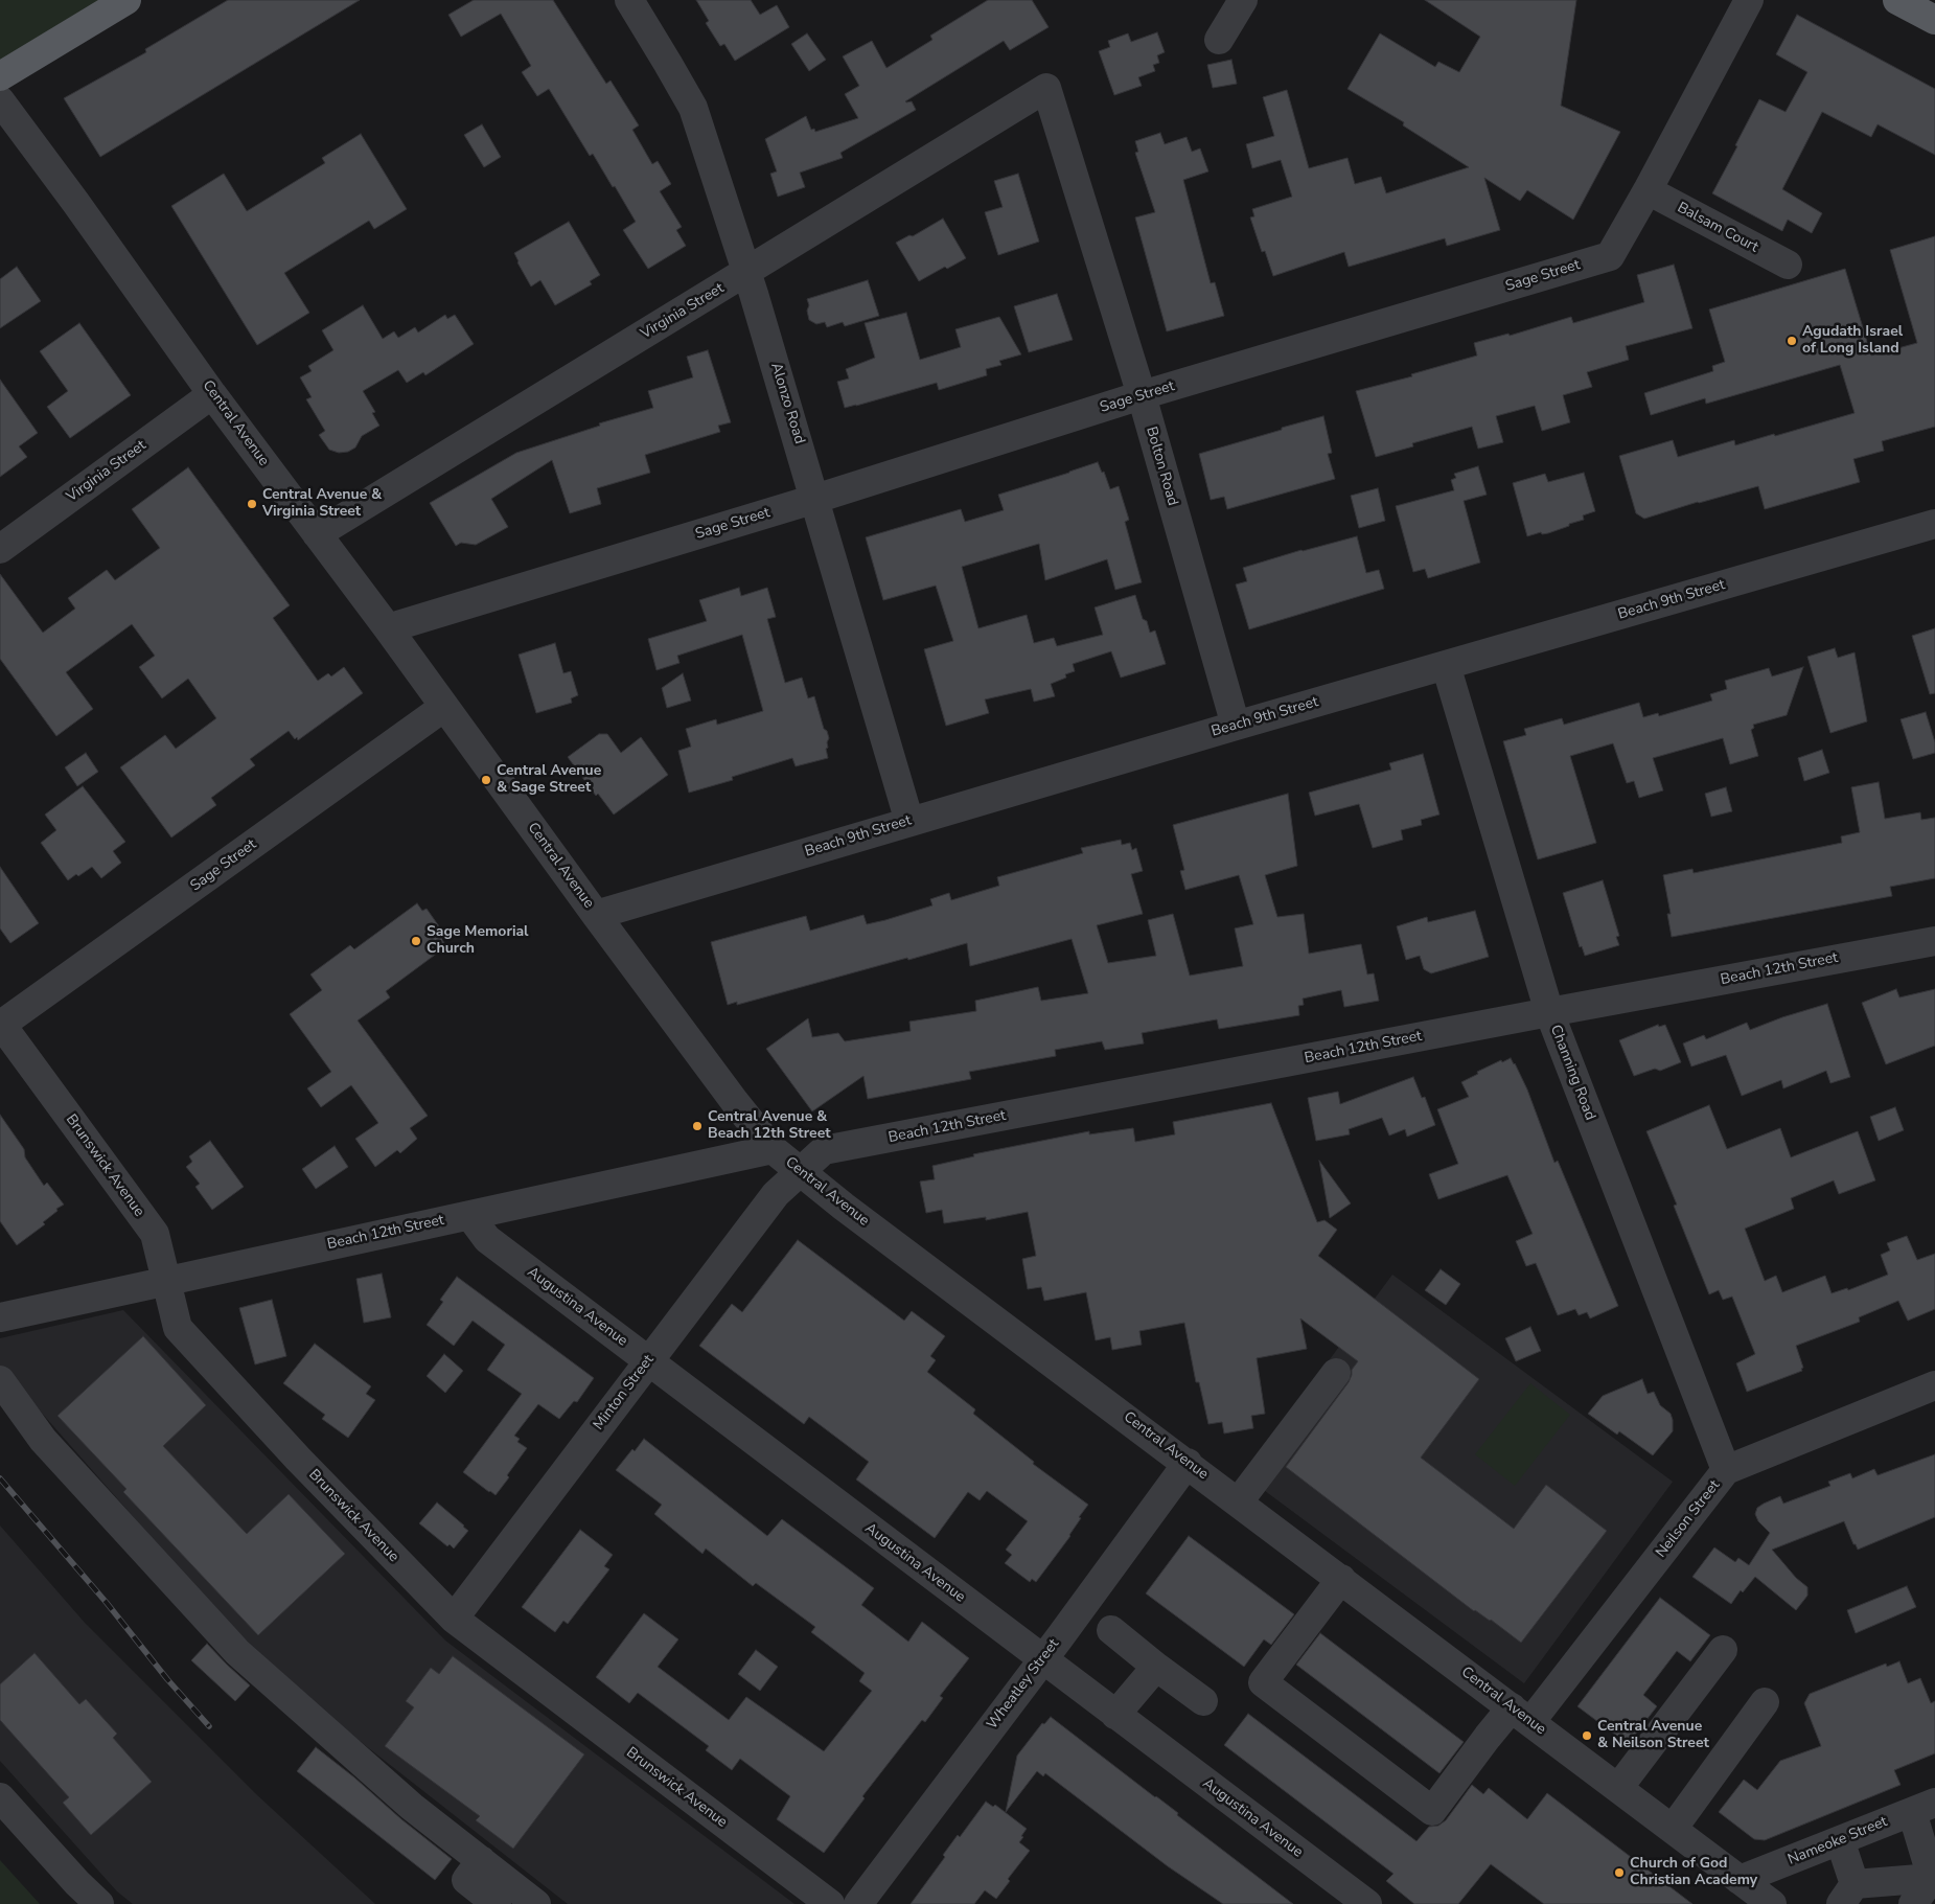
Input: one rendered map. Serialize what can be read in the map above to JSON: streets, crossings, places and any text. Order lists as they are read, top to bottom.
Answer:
{
  "streets": {
    "street": [
      "Balsam Court",
      "Sage Street",
      "Virginia Street",
      "Alonzo Road",
      "Central Avenue",
      "Bolton Road",
      "Beach 9th Street",
      "Beach 12th Street",
      "Channing Road",
      "Brunswick Avenue",
      "Augustina Avenue",
      "Minton Street",
      "Neilson Street",
      "Wheatley Street",
      "Nameoke Street"
    ]
  },
  "crossings": [
    ["Balsam Court", "Sage Street"],
    ["Sage Street", "Alonzo Road"],
    ["Sage Street", "Central Avenue"],
    ["Sage Street", "Bolton Road"],
    ["Sage Street", "Brunswick Avenue"],
    ["Virginia Street", "Alonzo Road"],
    ["Virginia Street", "Central Avenue"],
    ["Virginia Street", "Bolton Road"],
    ["Alonzo Road", "Beach 9th Street"],
    ["Central Avenue", "Beach 9th Street"],
    ["Central Avenue", "Beach 12th Street"],
    ["Central Avenue", "Minton Street"],
    ["Central Avenue", "Neilson Street"],
    ["Central Avenue", "Wheatley Street"],
    ["Central Avenue", "Nameoke Street"],
    ["Bolton Road", "Beach 9th Street"],
    ["Beach 9th Street", "Channing Road"],
    ["Beach 12th Street", "Channing Road"],
    ["Beach 12th Street", "Brunswick Avenue"],
    ["Beach 12th Street", "Augustina Avenue"],
    ["Beach 12th Street", "Minton Street"],
    ["Channing Road", "Neilson Street"],
    ["Brunswick Avenue", "Minton Street"],
    ["Augustina Avenue", "Minton Street"],
    ["Augustina Avenue", "Wheatley Street"]
  ],
  "places": [
    "Agudath Israel of Long Island",
    "Central Avenue & Virginia Street",
    "Central Avenue & Sage Street",
    "Sage Memorial Church",
    "Central Avenue & Beach 12th Street",
    "Central Avenue & Neilson Street",
    "Church of God Christian Academy"
  ]
}
